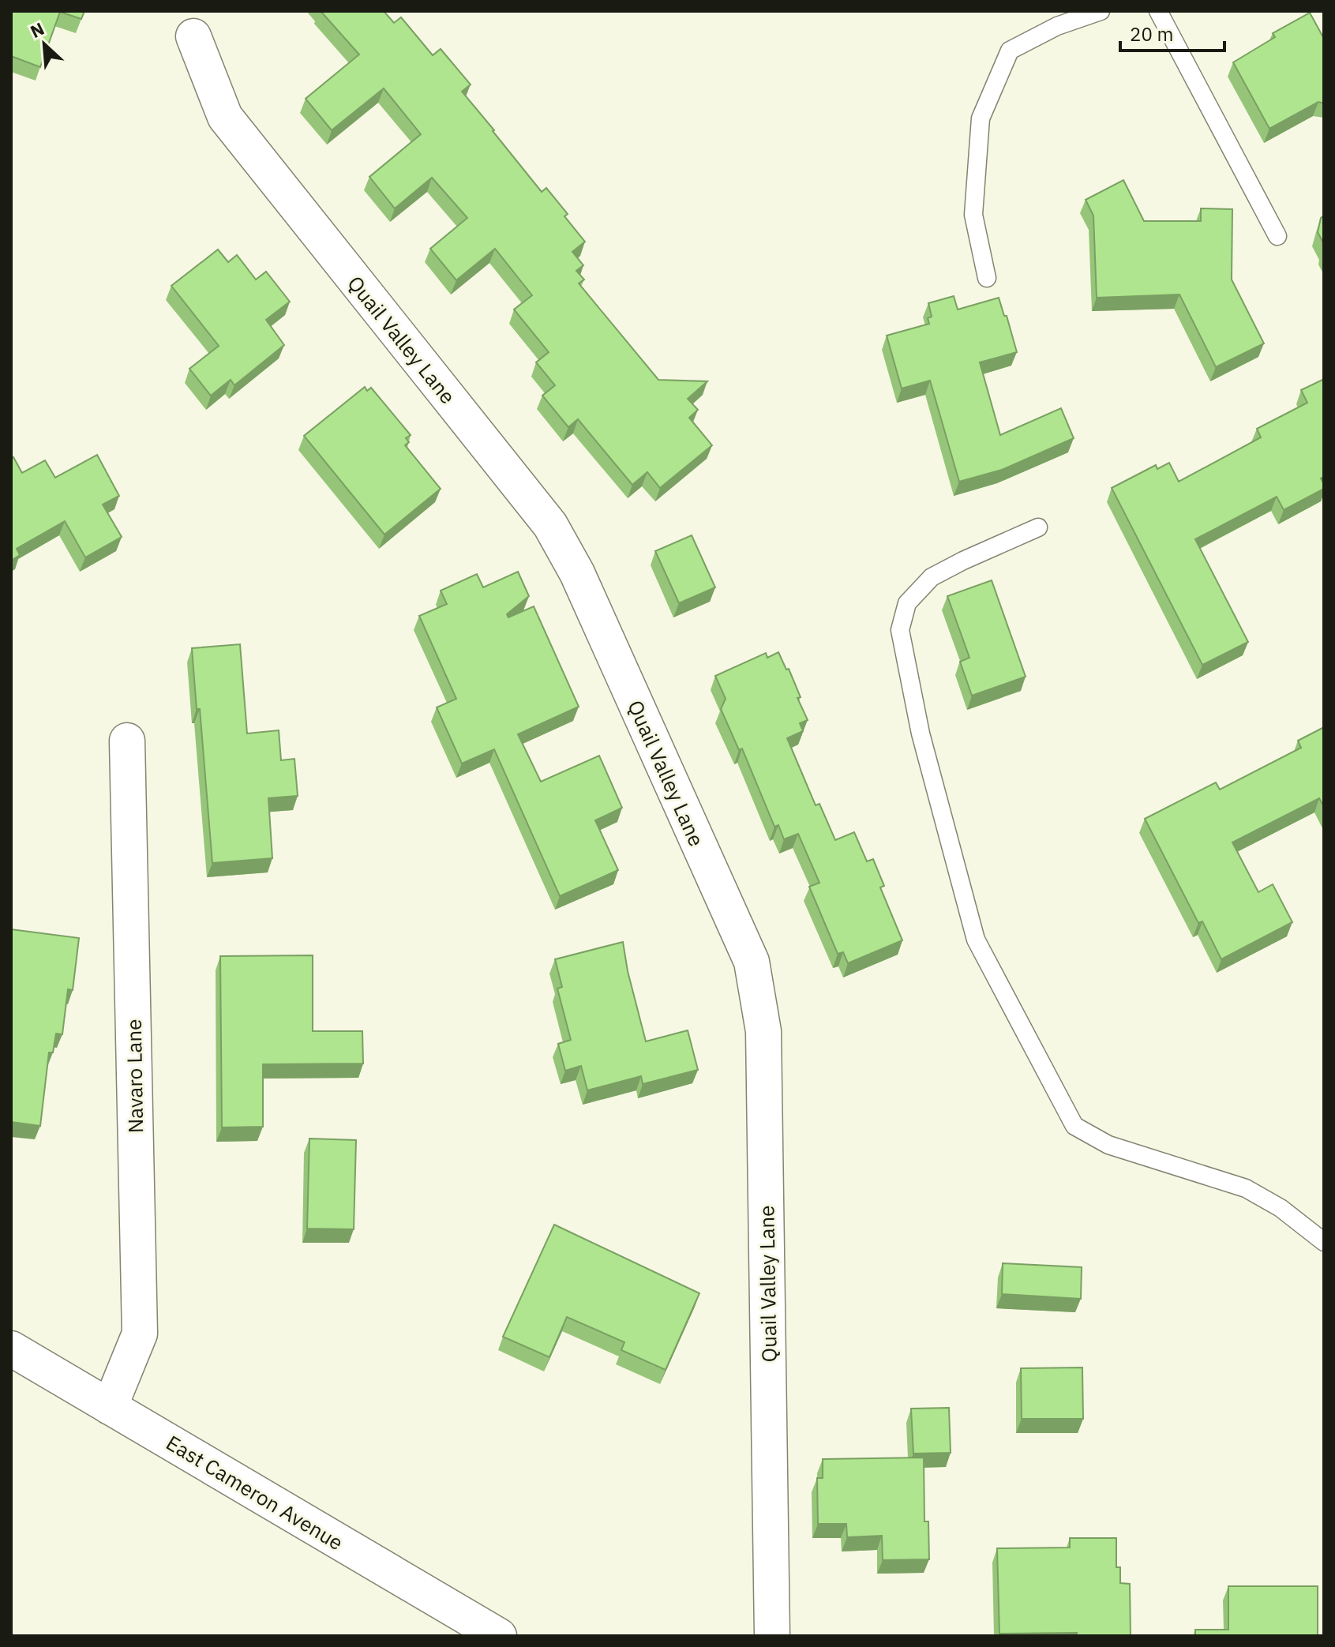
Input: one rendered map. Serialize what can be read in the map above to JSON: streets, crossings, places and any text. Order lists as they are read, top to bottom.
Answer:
{
  "streets": {
    "street": ["Quail Valley Lane", "Navaro Lane", "East Cameron Avenue"]
  },
  "crossings": [
    ["Navaro Lane", "East Cameron Avenue"]
  ],
  "scale_bar": "20 m",
  "north": "top left"
}
